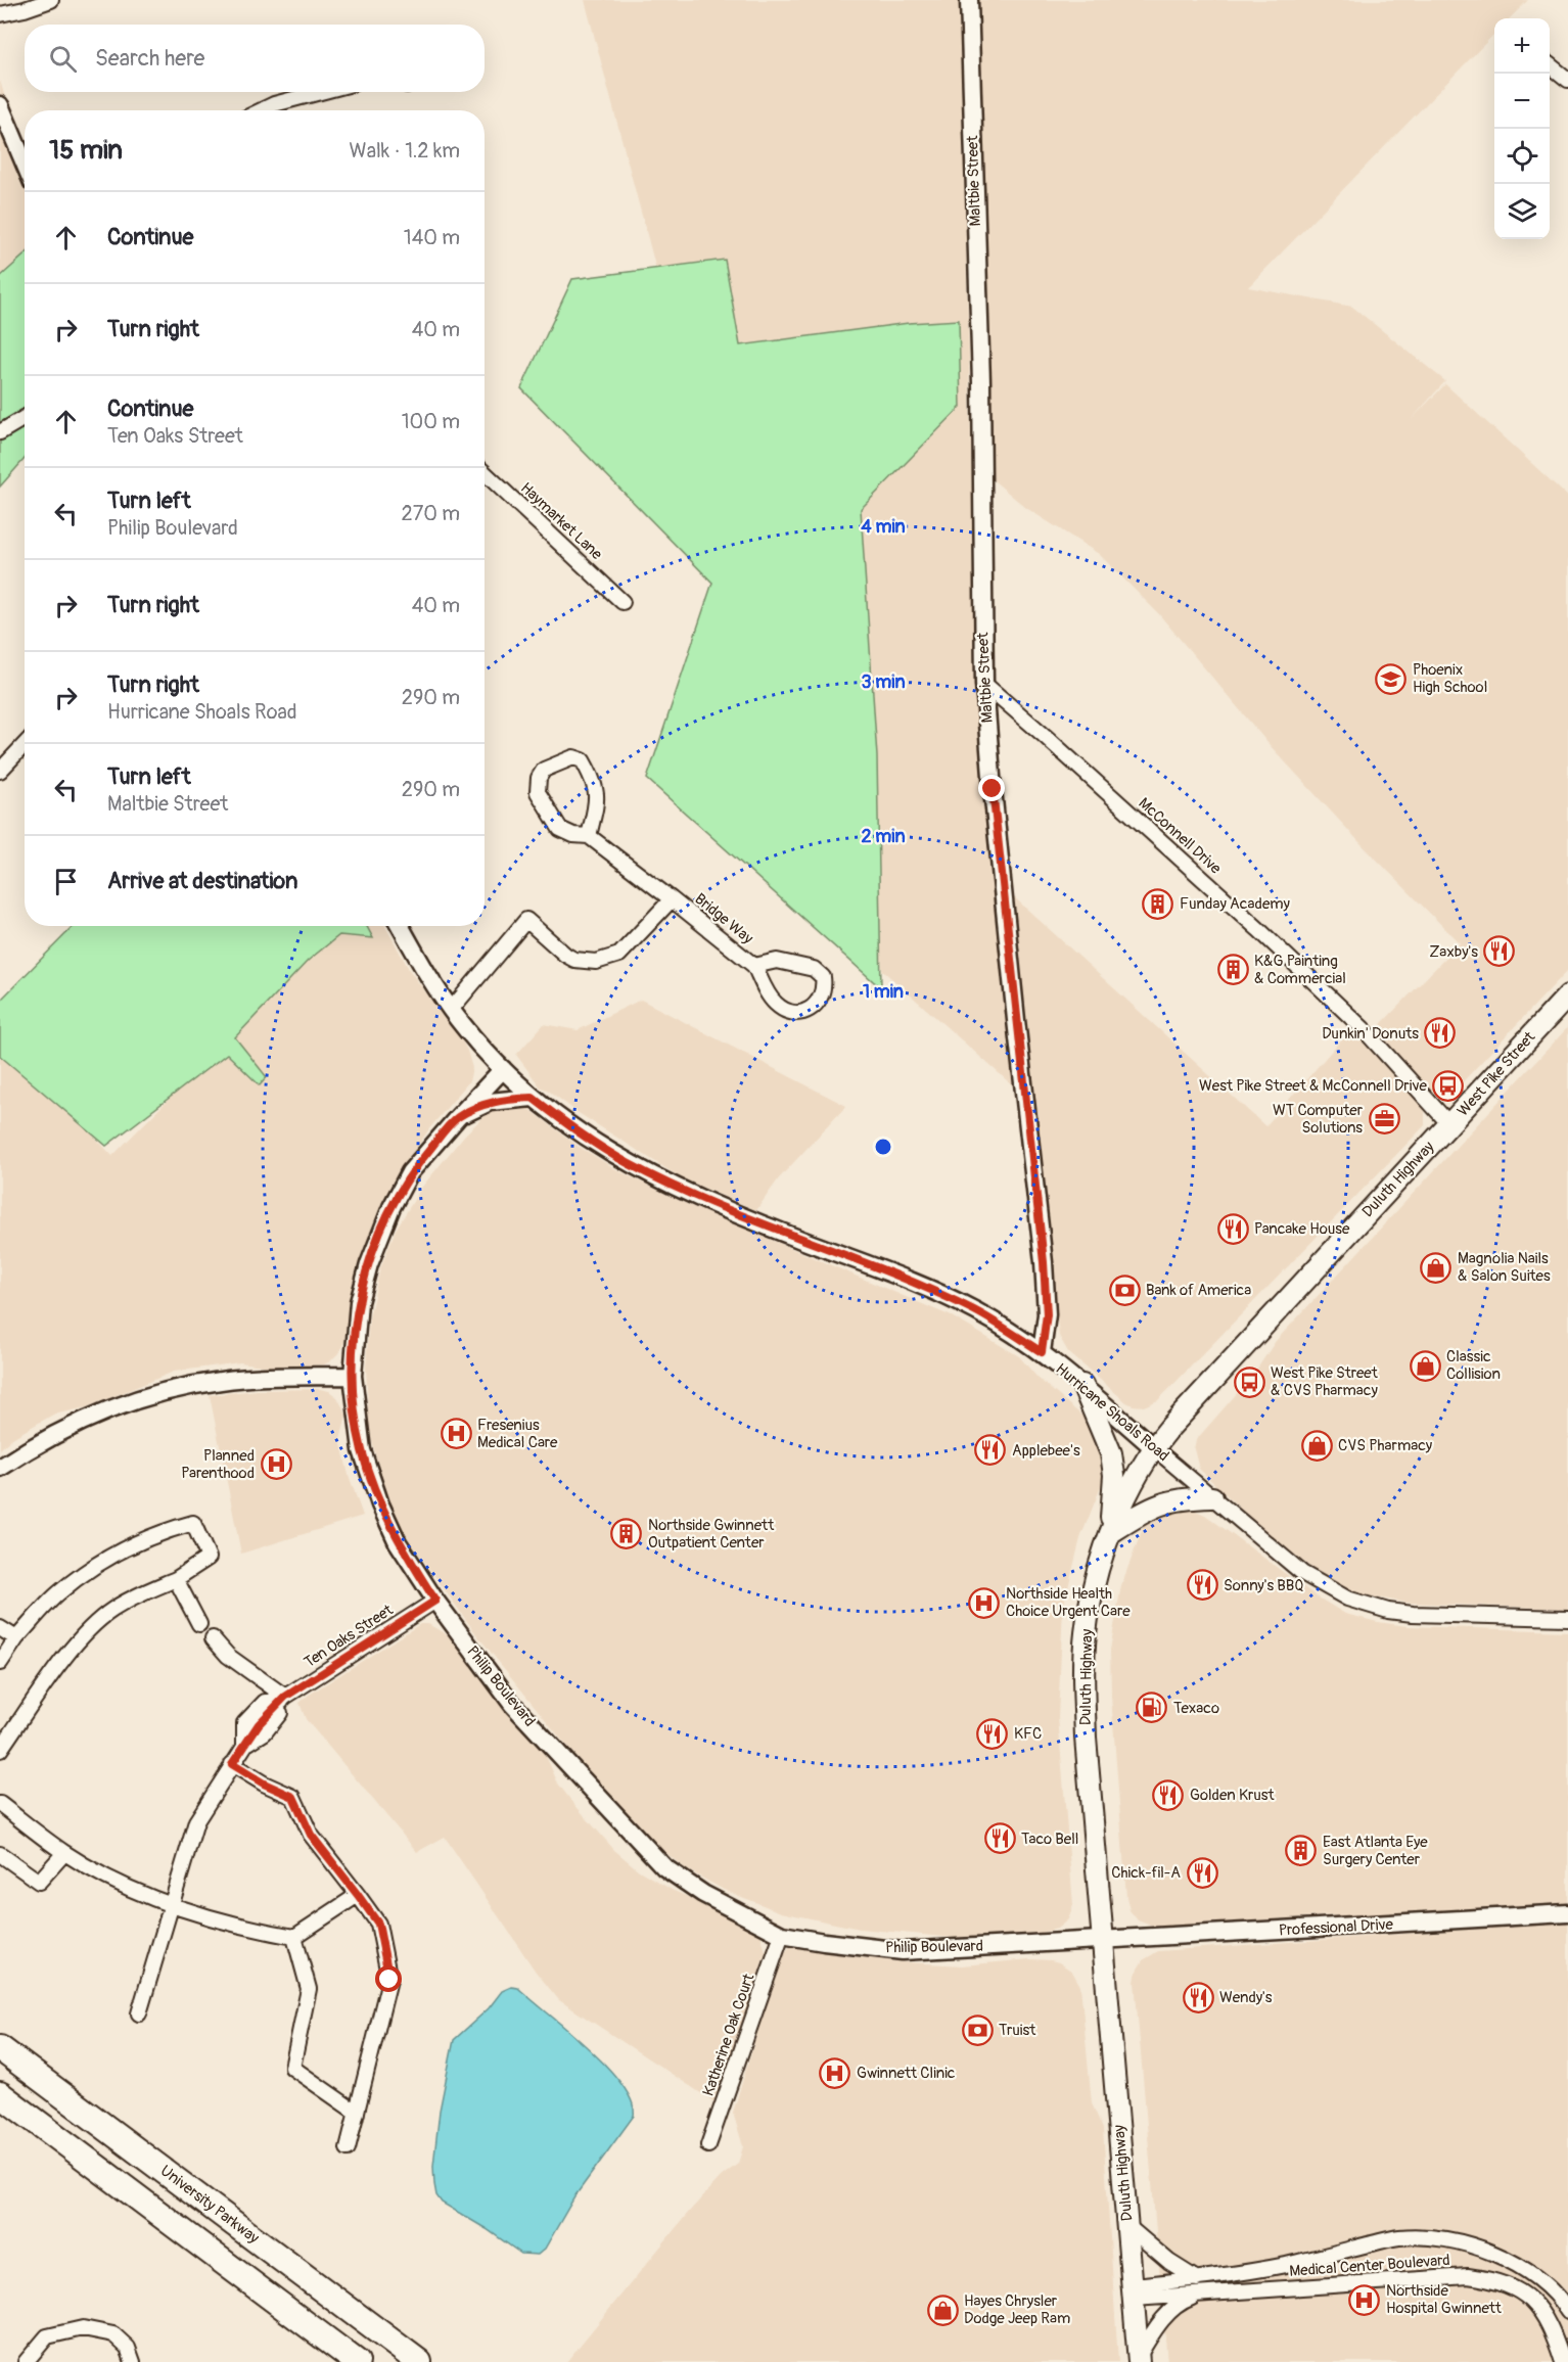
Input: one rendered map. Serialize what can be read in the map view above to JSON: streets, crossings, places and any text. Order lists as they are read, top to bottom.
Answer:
{
  "streets": {
    "highway": ["University Parkway"],
    "main road": ["West Pike Street", "Duluth Highway"],
    "street": [
      "Maltbie Street",
      "Haymarket Lane",
      "McConnell Drive",
      "Bridge Way",
      "Hurricane Shoals Road",
      "Ten Oaks Street",
      "Philip Boulevard",
      "Professional Drive",
      "Katherine Oak Court",
      "Medical Center Boulevard"
    ]
  },
  "crossings": [
    ["Maltbie Street", "McConnell Drive"],
    ["Maltbie Street", "Hurricane Shoals Road"],
    ["McConnell Drive", "West Pike Street"],
    ["McConnell Drive", "Duluth Highway"],
    ["Bridge Way", "Hurricane Shoals Road"],
    ["West Pike Street", "Duluth Highway"],
    ["Duluth Highway", "Hurricane Shoals Road"],
    ["Duluth Highway", "Philip Boulevard"],
    ["Duluth Highway", "Professional Drive"],
    ["Duluth Highway", "Medical Center Boulevard"],
    ["Hurricane Shoals Road", "Philip Boulevard"],
    ["Ten Oaks Street", "Philip Boulevard"],
    ["Philip Boulevard", "Professional Drive"],
    ["Philip Boulevard", "Katherine Oak Court"]
  ],
  "places": {
    "school or university": ["Phoenix High School"],
    "building": [
      "Funday Academy",
      "K&G Painting & Commercial",
      "Northside Gwinnett Outpatient Center",
      "East Atlanta Eye Surgery Center"
    ],
    "restaurant": [
      "Zaxby's",
      "Dunkin' Donuts",
      "Pancake House",
      "Applebee's",
      "Sonny's BBQ",
      "KFC",
      "Golden Krust",
      "Taco Bell",
      "Chick-fil-A",
      "Wendy's"
    ],
    "bus stop": ["West Pike Street & McConnell Drive", "West Pike Street & CVS Pharmacy"],
    "office": ["WT Computer Solutions"],
    "shop": [
      "Magnolia Nails & Salon Suites",
      "Classic Collision",
      "CVS Pharmacy",
      "Hayes Chrysler Dodge Jeep Ram"
    ],
    "bank": ["Bank of America", "Truist"],
    "hospital": [
      "Fresenius Medical Care",
      "Planned Parenthood",
      "Northside Health Choice Urgent Care",
      "Gwinnett Clinic",
      "Northside Hospital Gwinnett"
    ],
    "fuel station": ["Texaco"]
  },
  "page": {
    "map_buttons": ["+", "−"],
    "search": "Search here",
    "heading": ["15 min", "Walk · 1.2 km"],
    "list": [
      ["Continue", "140 m"],
      ["Turn right", "40 m"],
      ["Continue", "Ten Oaks Street", "100 m"],
      ["Turn left", "Philip Boulevard", "270 m"],
      ["Turn right", "40 m"],
      ["Turn right", "Hurricane Shoals Road", "290 m"],
      ["Turn left", "Maltbie Street", "290 m"],
      "Arrive at destination"
    ]
  },
  "rings": [
    "4 min",
    "3 min",
    "2 min",
    "1 min"
  ]
}
